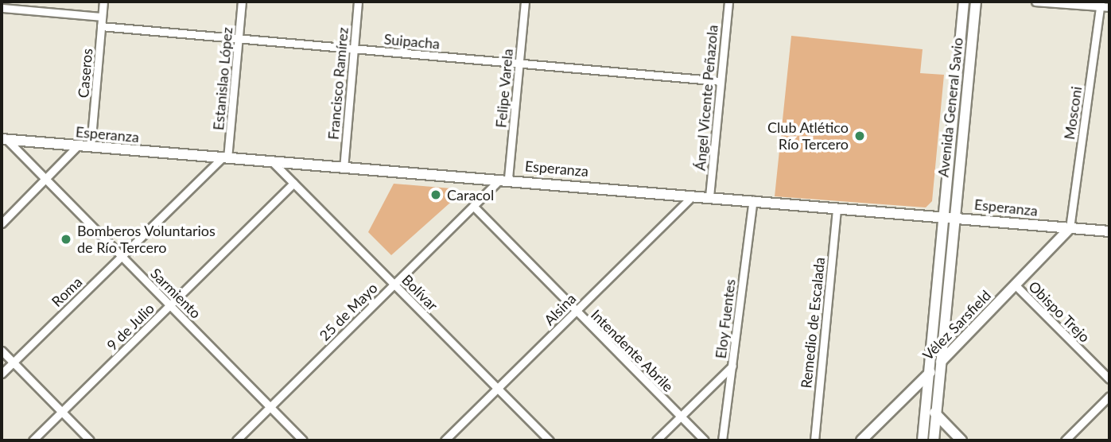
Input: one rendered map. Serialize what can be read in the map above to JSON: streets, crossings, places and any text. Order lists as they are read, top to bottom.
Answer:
{
  "streets": {
    "main road": ["Avenida General Savio", "Esperanza", "Vélez Sarsfield"],
    "street": [
      "Suipacha",
      "Caseros",
      "Estanislao López",
      "Francisco Ramírez",
      "Felipe Varela",
      "Ángel Vicente Peñazola",
      "Mosconi",
      "Roma",
      "Bolívar",
      "Sarmiento",
      "Alsina",
      "25 de Mayo",
      "Obispo Trejo",
      "Eloy Fuentes",
      "Remedio de Escalada",
      "9 de Julio",
      "Intendente Abrile"
    ]
  },
  "crossings": [
    ["Suipacha", "Caseros"],
    ["Suipacha", "Estanislao López"],
    ["Suipacha", "Francisco Ramírez"],
    ["Suipacha", "Felipe Varela"],
    ["Suipacha", "Ángel Vicente Peñazola"],
    ["Caseros", "Esperanza"],
    ["Estanislao López", "Esperanza"],
    ["Estanislao López", "Roma"],
    ["Francisco Ramírez", "Esperanza"],
    ["Felipe Varela", "Esperanza"],
    ["Felipe Varela", "25 de Mayo"],
    ["Ángel Vicente Peñazola", "Esperanza"],
    ["Avenida General Savio", "Esperanza"],
    ["Mosconi", "Esperanza"],
    ["Mosconi", "Vélez Sarsfield"],
    ["Esperanza", "Roma"],
    ["Esperanza", "Bolívar"],
    ["Esperanza", "Sarmiento"],
    ["Esperanza", "Alsina"],
    ["Esperanza", "25 de Mayo"],
    ["Esperanza", "Eloy Fuentes"],
    ["Esperanza", "Remedio de Escalada"],
    ["Esperanza", "Vélez Sarsfield"],
    ["Roma", "Sarmiento"],
    ["Bolívar", "Alsina"],
    ["Bolívar", "25 de Mayo"],
    ["Bolívar", "9 de Julio"],
    ["Sarmiento", "25 de Mayo"],
    ["Sarmiento", "9 de Julio"],
    ["Alsina", "Intendente Abrile"],
    ["25 de Mayo", "Intendente Abrile"],
    ["Obispo Trejo", "Vélez Sarsfield"]
  ],
  "places": ["Club Atlético Río Tercero", "Caracol", "Bomberos Voluntarios de Río Tercero"]
}
